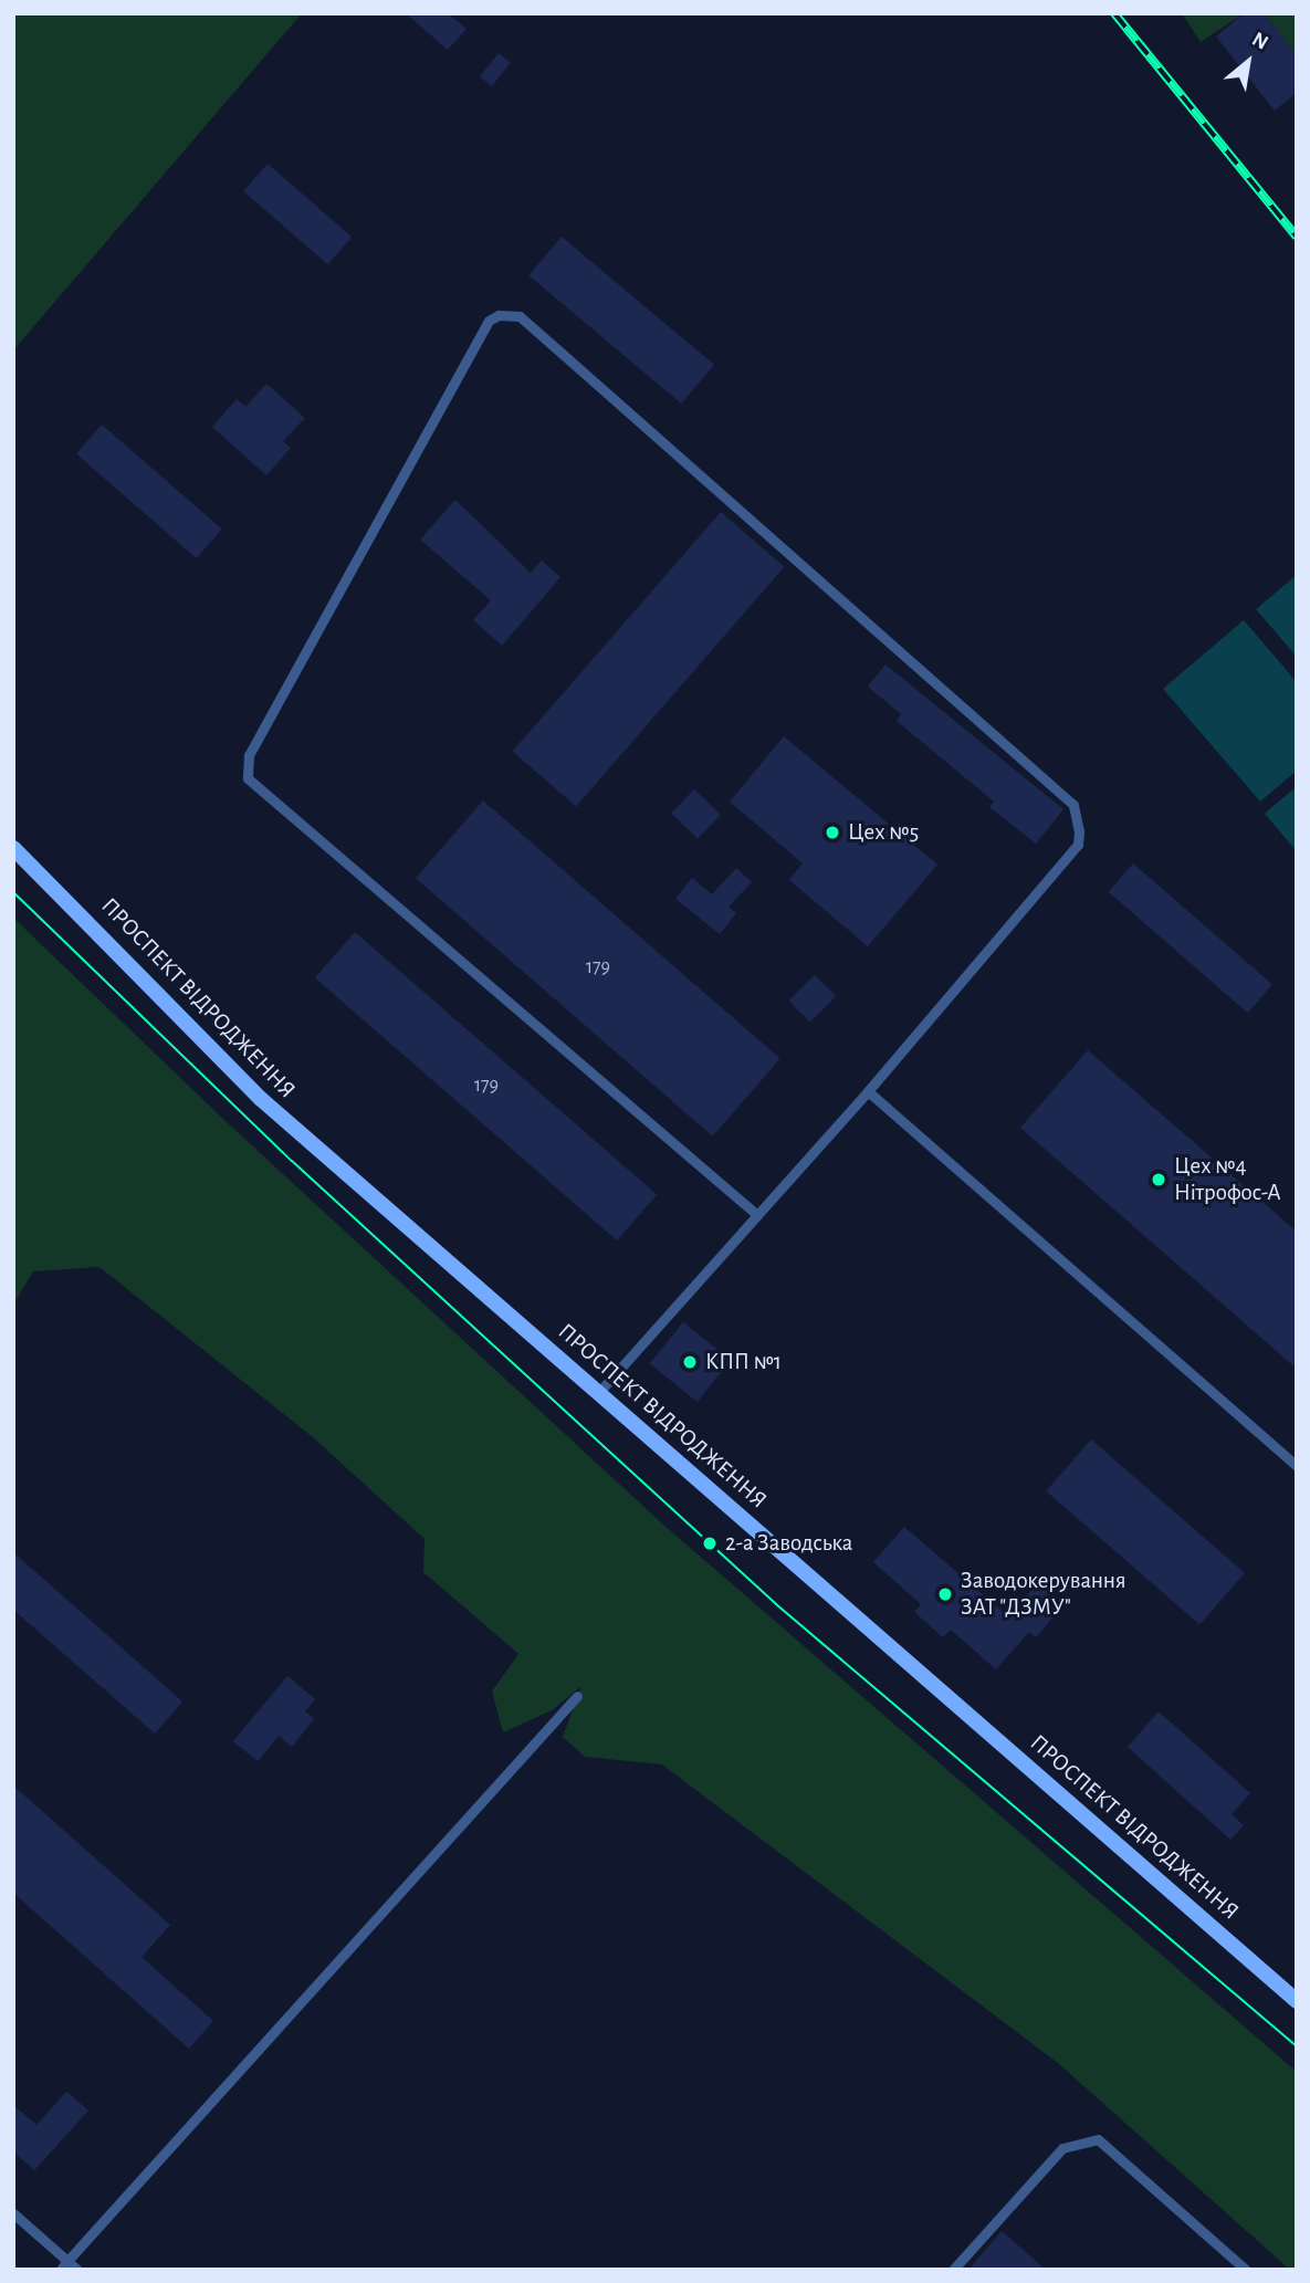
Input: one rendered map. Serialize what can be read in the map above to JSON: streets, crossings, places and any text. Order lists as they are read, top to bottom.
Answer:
{
  "streets": {
    "street": ["ПРОСПЕКТ ВІДРОДЖЕННЯ"]
  },
  "places": [
    "Цех №5",
    "Цех №4 Нітрофос-А",
    "КПП №1",
    "2-а Заводська",
    "Заводокерування ЗАТ \"ДЗМУ\""
  ],
  "house_numbers": ["179", "179"],
  "north": "top right"
}
